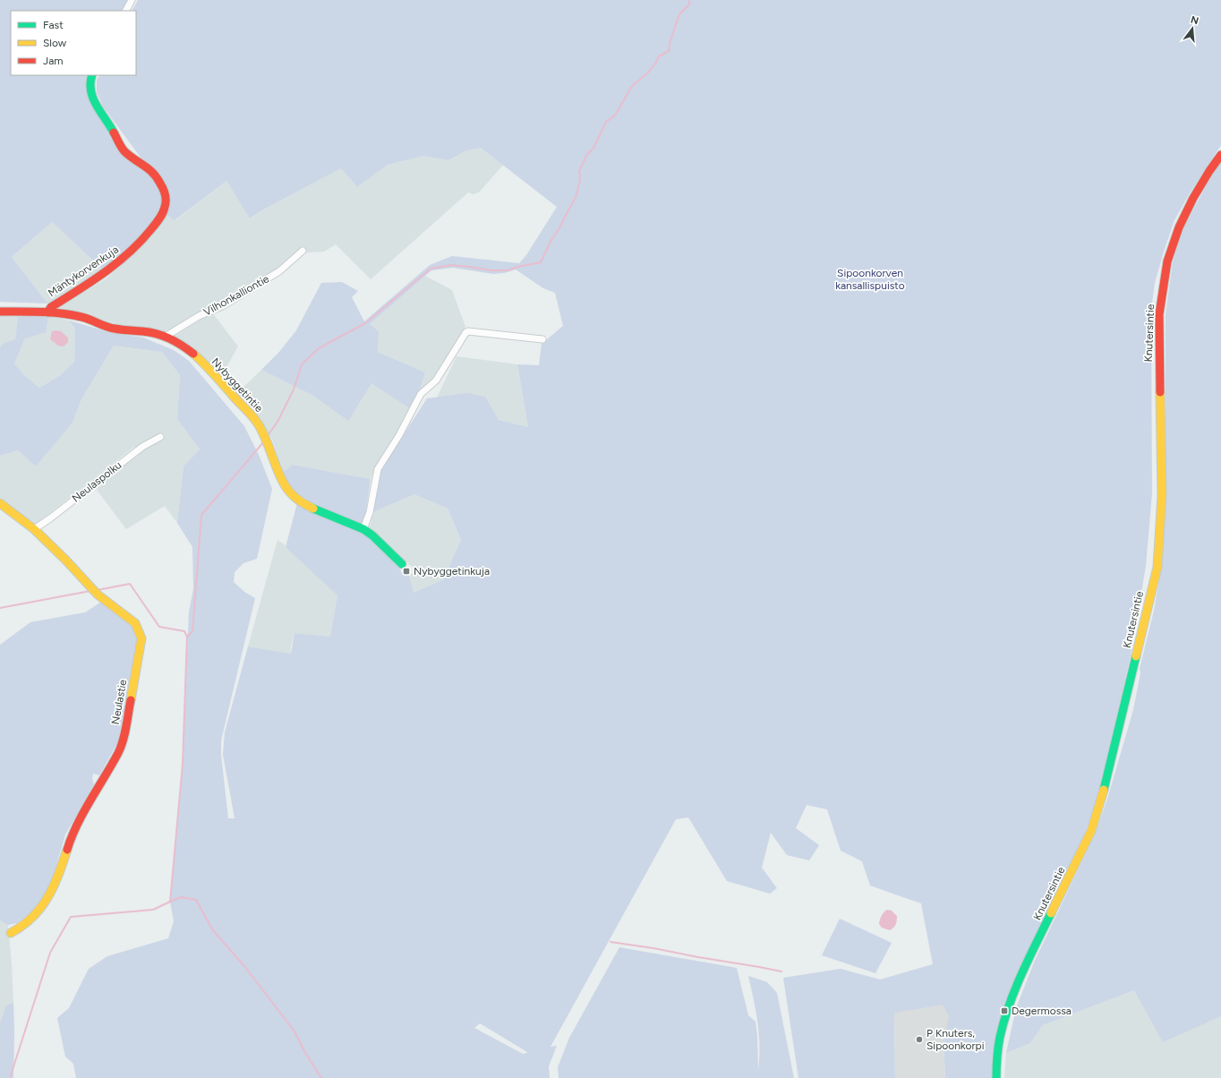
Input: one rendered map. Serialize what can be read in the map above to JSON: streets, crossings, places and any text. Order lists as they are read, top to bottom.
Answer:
{
  "streets": {
    "street": [
      "Mäntykorvenkuja",
      "Vilhonkalliontie",
      "Knutersintie",
      "Nybyggetintie",
      "Neulaspolku",
      "Neulastie"
    ]
  },
  "crossings": [
    ["Mäntykorvenkuja", "Nybyggetintie"],
    ["Vilhonkalliontie", "Nybyggetintie"],
    ["Neulaspolku", "Neulastie"]
  ],
  "parks": ["Sipoonkorven kansallispuisto"],
  "places": {
    "transit": ["Nybyggetinkuja", "Degermossa"],
    "other": ["P Knuters, Sipoonkorpi"]
  },
  "legend": ["Fast", "Slow", "Jam"],
  "north": "top"
}
